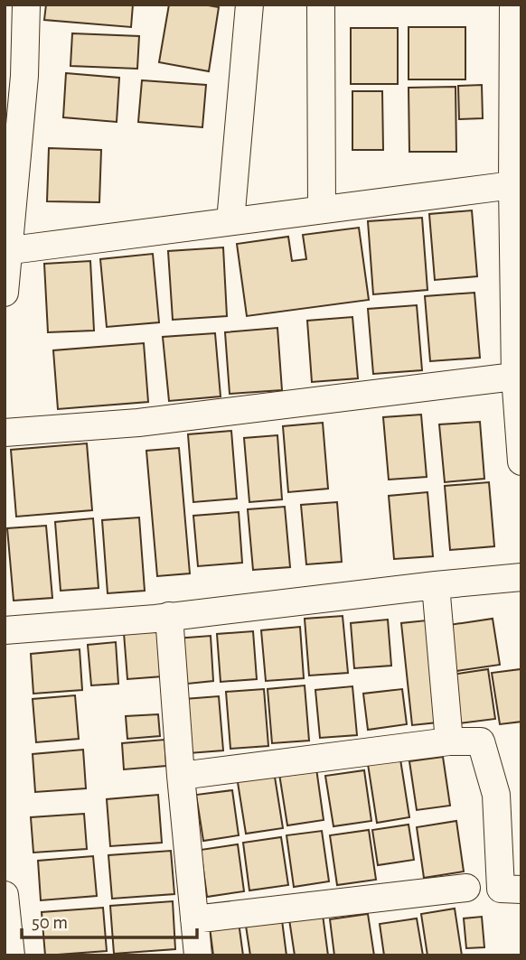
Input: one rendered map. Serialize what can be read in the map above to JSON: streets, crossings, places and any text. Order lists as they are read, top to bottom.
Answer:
{
  "scale_bar": "50 m"
}
